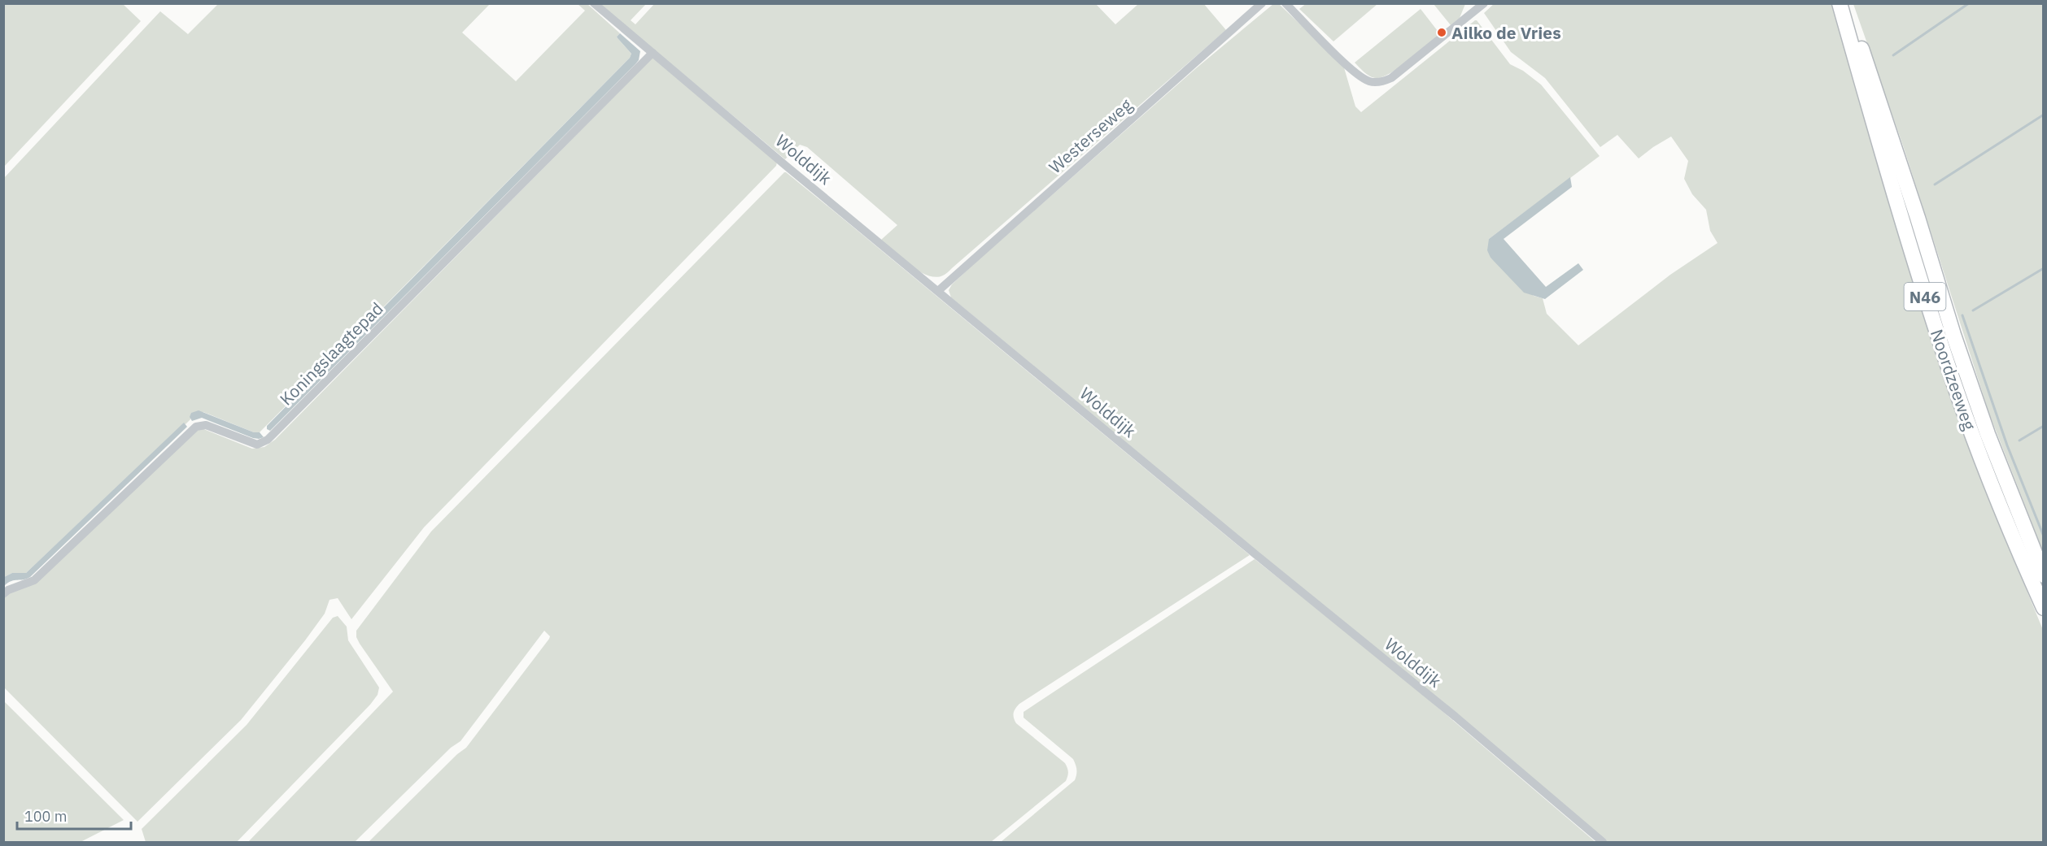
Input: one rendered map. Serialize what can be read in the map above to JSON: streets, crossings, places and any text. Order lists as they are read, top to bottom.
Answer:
{
  "streets": {
    "highway": ["N46", "Noordzeeweg"],
    "street": ["Westerseweg", "Wolddijk", "Koningslaagtepad"]
  },
  "crossings": [
    ["Westerseweg", "Wolddijk"],
    ["Wolddijk", "Koningslaagtepad"]
  ],
  "places": ["Ailko de Vries"],
  "scale_bar": "100 m"
}
